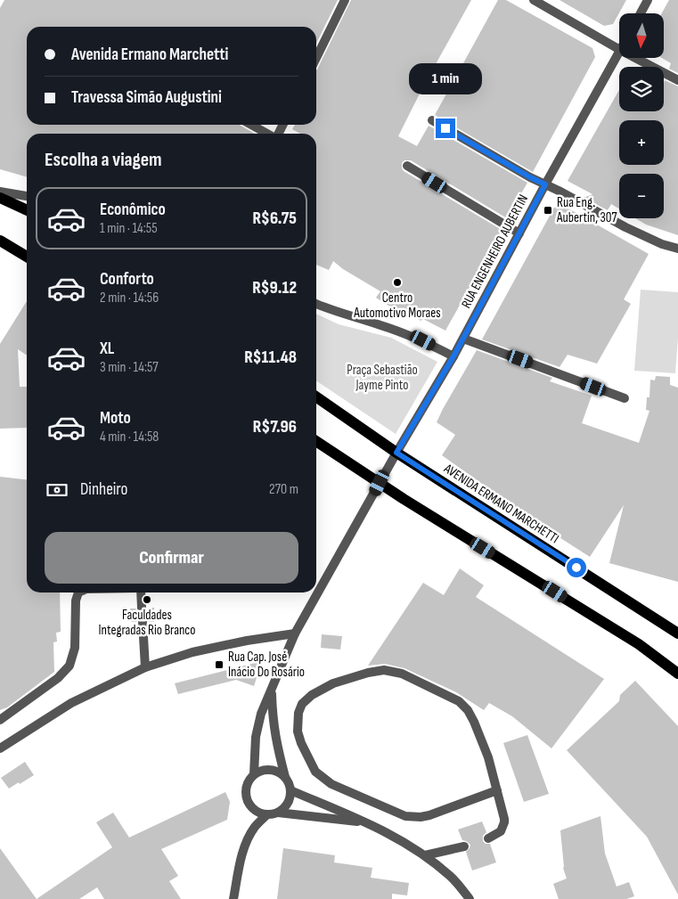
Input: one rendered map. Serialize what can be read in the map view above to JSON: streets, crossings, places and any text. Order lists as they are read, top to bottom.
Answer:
{
  "streets": {
    "main road": ["AVENIDA ERMANO MARCHETTI"],
    "street": ["RUA ENGENHEIRO AUBERTIN"]
  },
  "crossings": [
    ["RUA ENGENHEIRO AUBERTIN", "AVENIDA ERMANO MARCHETTI"]
  ],
  "parks": ["Praça Sebastião Jayme Pinto"],
  "places": {
    "transit": ["Rua Eng. Aubertin, 307", "Rua Cap. José Inácio Do Rosário"],
    "other": ["Centro Automotivo Moraes", "Faculdades Integradas Rio Branco"]
  },
  "north": "bottom",
  "page": {
    "map_buttons": ["+", "−"],
    "banner": ["Avenida Ermano Marchetti", "Travessa Simão Augustini"],
    "bubble": "1 min",
    "heading": "Escolha a viagem",
    "list": [
      {
        "name": "Econômico",
        "note": "1 min · 14:55",
        "value": "R$6.75"
      },
      {
        "name": "Conforto",
        "note": "2 min · 14:56",
        "value": "R$9.12"
      },
      {
        "name": "XL",
        "note": "3 min · 14:57",
        "value": "R$11.48"
      },
      {
        "name": "Moto",
        "note": "4 min · 14:58",
        "value": "R$7.96"
      }
    ],
    "pay": ["Dinheiro", "270 m"],
    "buttons": "Confirmar"
  }
}
